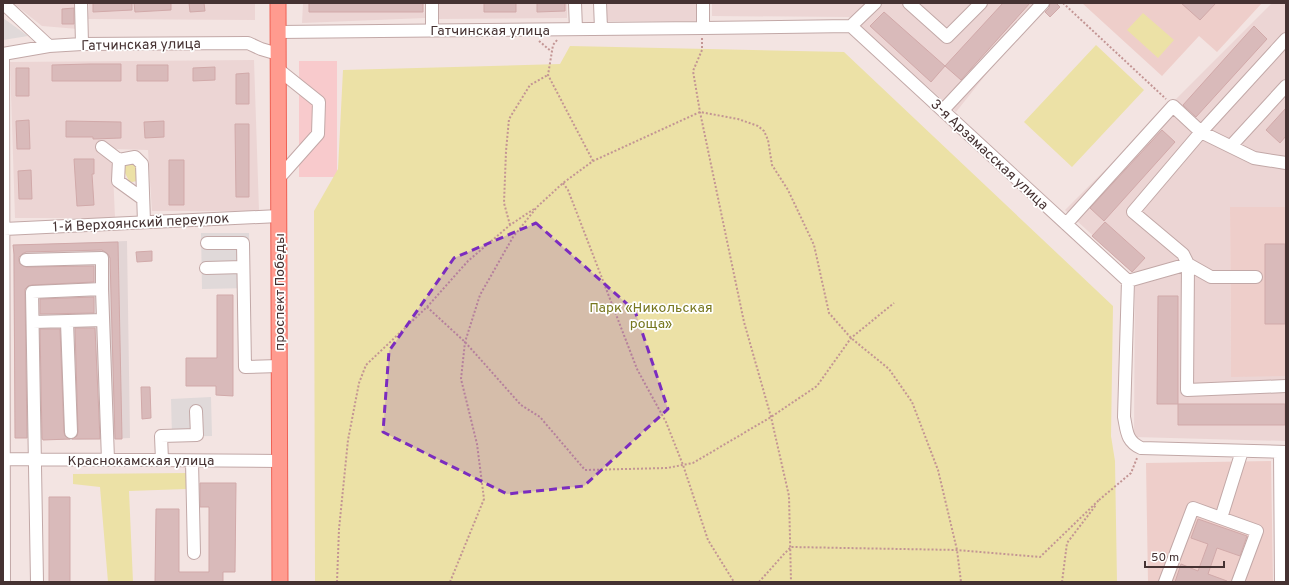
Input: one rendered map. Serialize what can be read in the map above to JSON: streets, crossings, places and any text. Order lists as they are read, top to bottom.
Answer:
{
  "streets": {
    "main road": ["проспект Победы"],
    "street": [
      "Гатчинская улица",
      "3-я Арзамасская улица",
      "1-й Верхоянский переулок",
      "Краснокамская улица"
    ]
  },
  "crossings": [
    ["Гатчинская улица", "проспект Победы"],
    ["1-й Верхоянский переулок", "проспект Победы"],
    ["проспект Победы", "Краснокамская улица"]
  ],
  "parks": ["Парк «Никольская роща»"],
  "scale_bar": "50 m"
}
